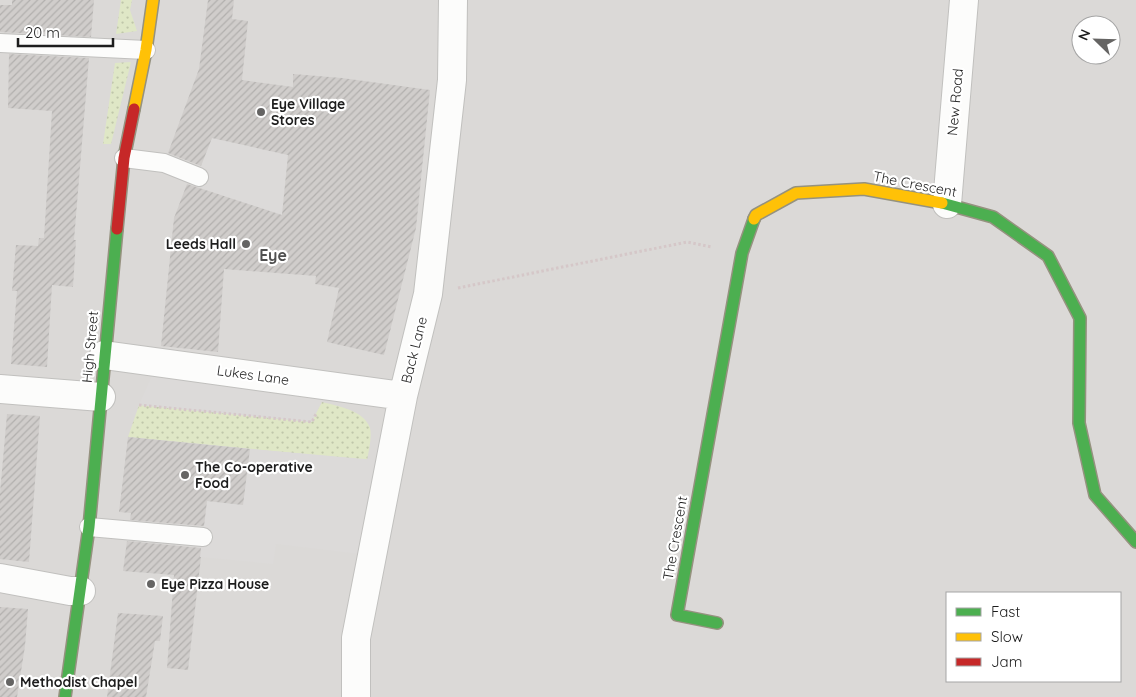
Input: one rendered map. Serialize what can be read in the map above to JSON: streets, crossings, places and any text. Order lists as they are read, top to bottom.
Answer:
{
  "streets": {
    "street": [
      "New Road",
      "The Crescent",
      "High Street",
      "Back Lane",
      "Lukes Lane"
    ]
  },
  "crossings": [
    ["New Road", "The Crescent"],
    ["High Street", "Lukes Lane"],
    ["Back Lane", "Lukes Lane"]
  ],
  "districts": ["Eye"],
  "places": [
    "Eye Village Stores",
    "Leeds Hall",
    "The Co-operative Food",
    "Eye Pizza House",
    "Methodist Chapel"
  ],
  "legend": ["Fast", "Slow", "Jam"],
  "scale_bar": "20 m",
  "north": "top left"
}
